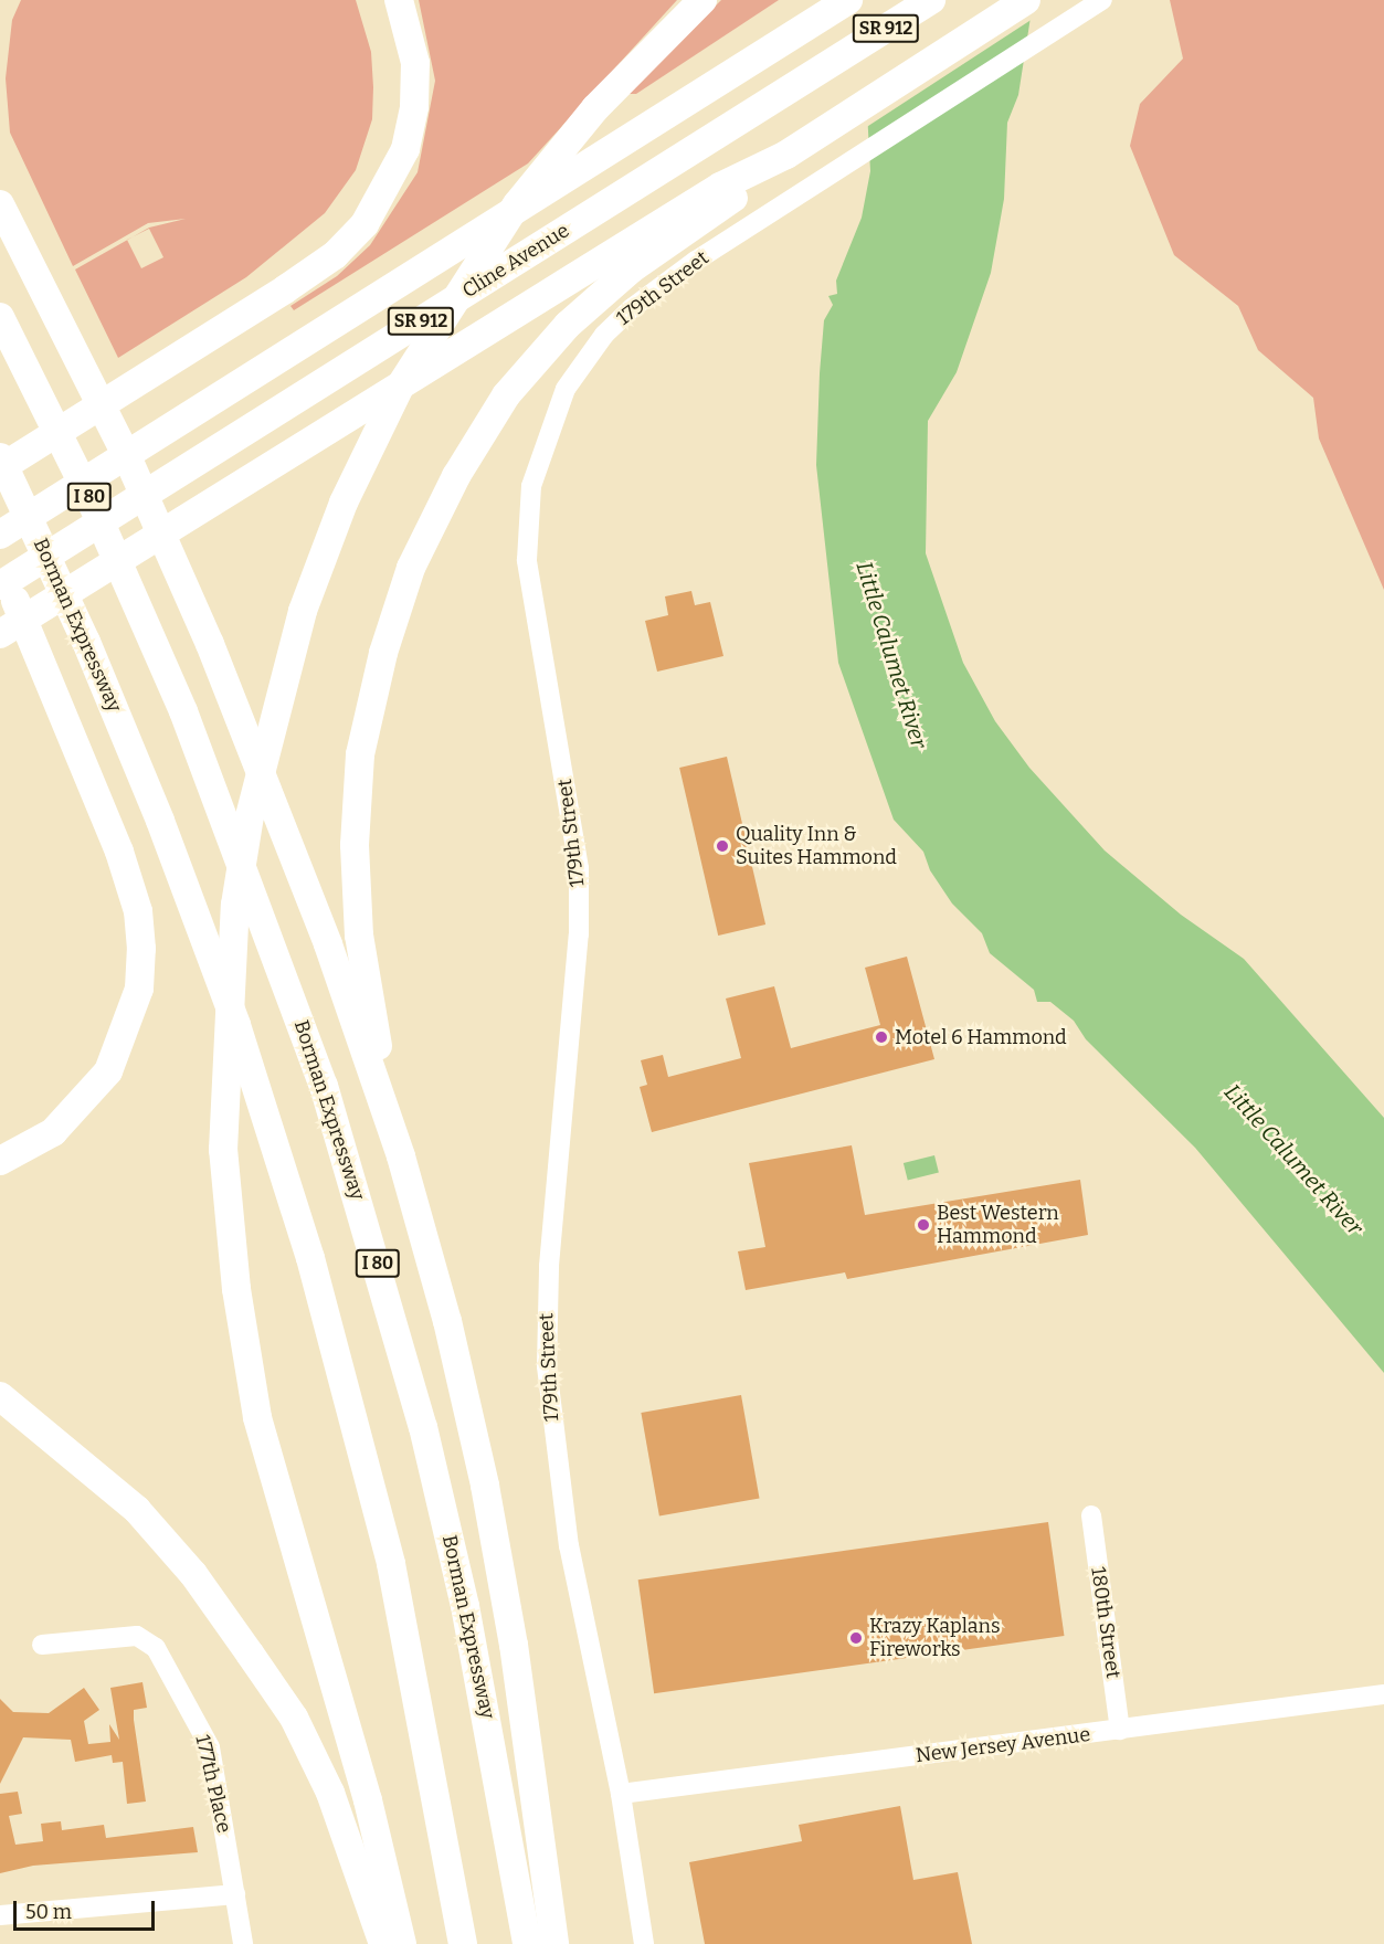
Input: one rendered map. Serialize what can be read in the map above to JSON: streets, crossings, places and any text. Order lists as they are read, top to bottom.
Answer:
{
  "streets": {
    "highway": [
      "SR 912",
      "Cline Avenue",
      "I 80",
      "Borman Expressway"
    ],
    "street": [
      "179th Street",
      "180th Street",
      "New Jersey Avenue",
      "177th Place"
    ]
  },
  "crossings": [
    ["179th Street", "New Jersey Avenue"],
    ["180th Street", "New Jersey Avenue"]
  ],
  "water": ["Little Calumet River"],
  "places": [
    "Quality Inn & Suites Hammond",
    "Motel 6 Hammond",
    "Best Western Hammond",
    "Krazy Kaplans Fireworks"
  ],
  "scale_bar": "50 m"
}
